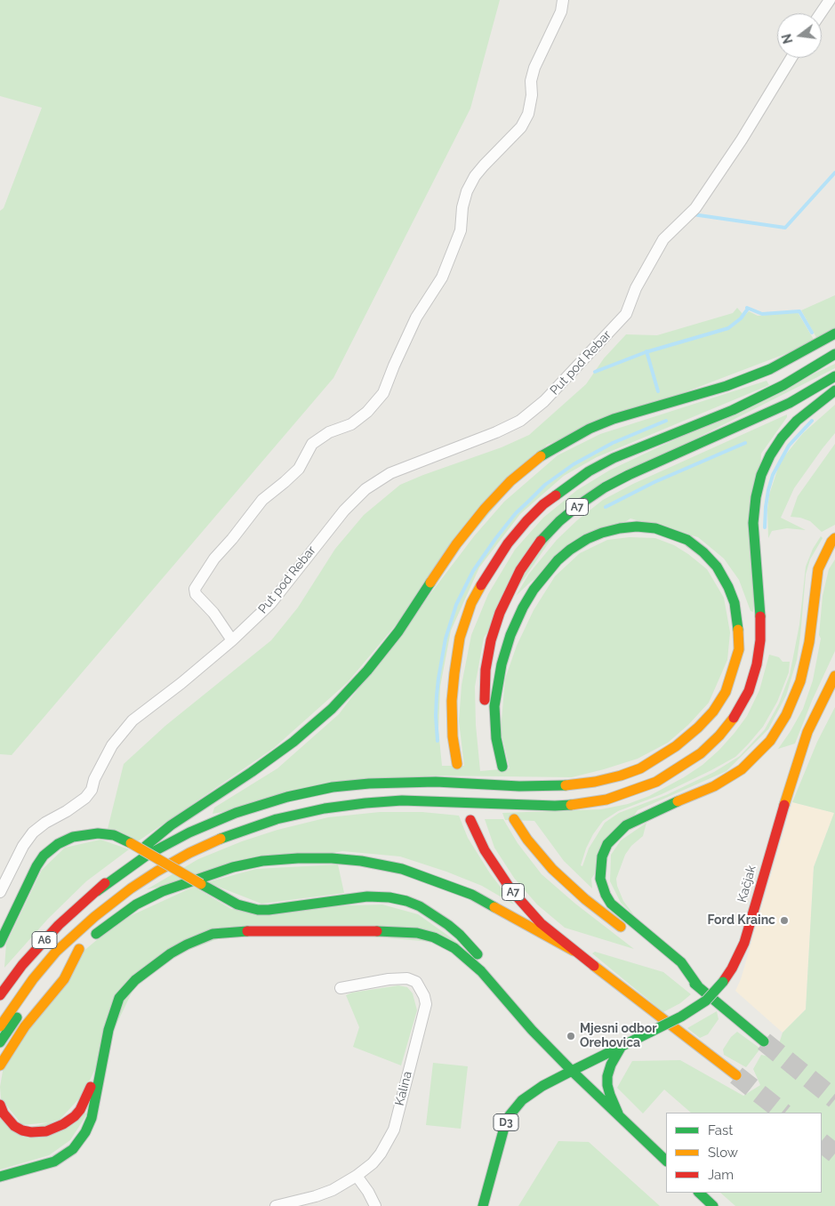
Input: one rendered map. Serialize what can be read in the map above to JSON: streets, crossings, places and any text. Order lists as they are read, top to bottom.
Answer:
{
  "streets": {
    "main road": [
      "A7",
      "Kačjak",
      "A6",
      "D3"
    ],
    "street": ["Put pod Rebar", "Kalina"]
  },
  "crossings": [
    ["A7", "A6"],
    ["Kačjak", "D3"]
  ],
  "places": ["Ford Krainc", "Mjesni odbor Orehovica"],
  "legend": ["Fast", "Slow", "Jam"],
  "north": "left"
}
